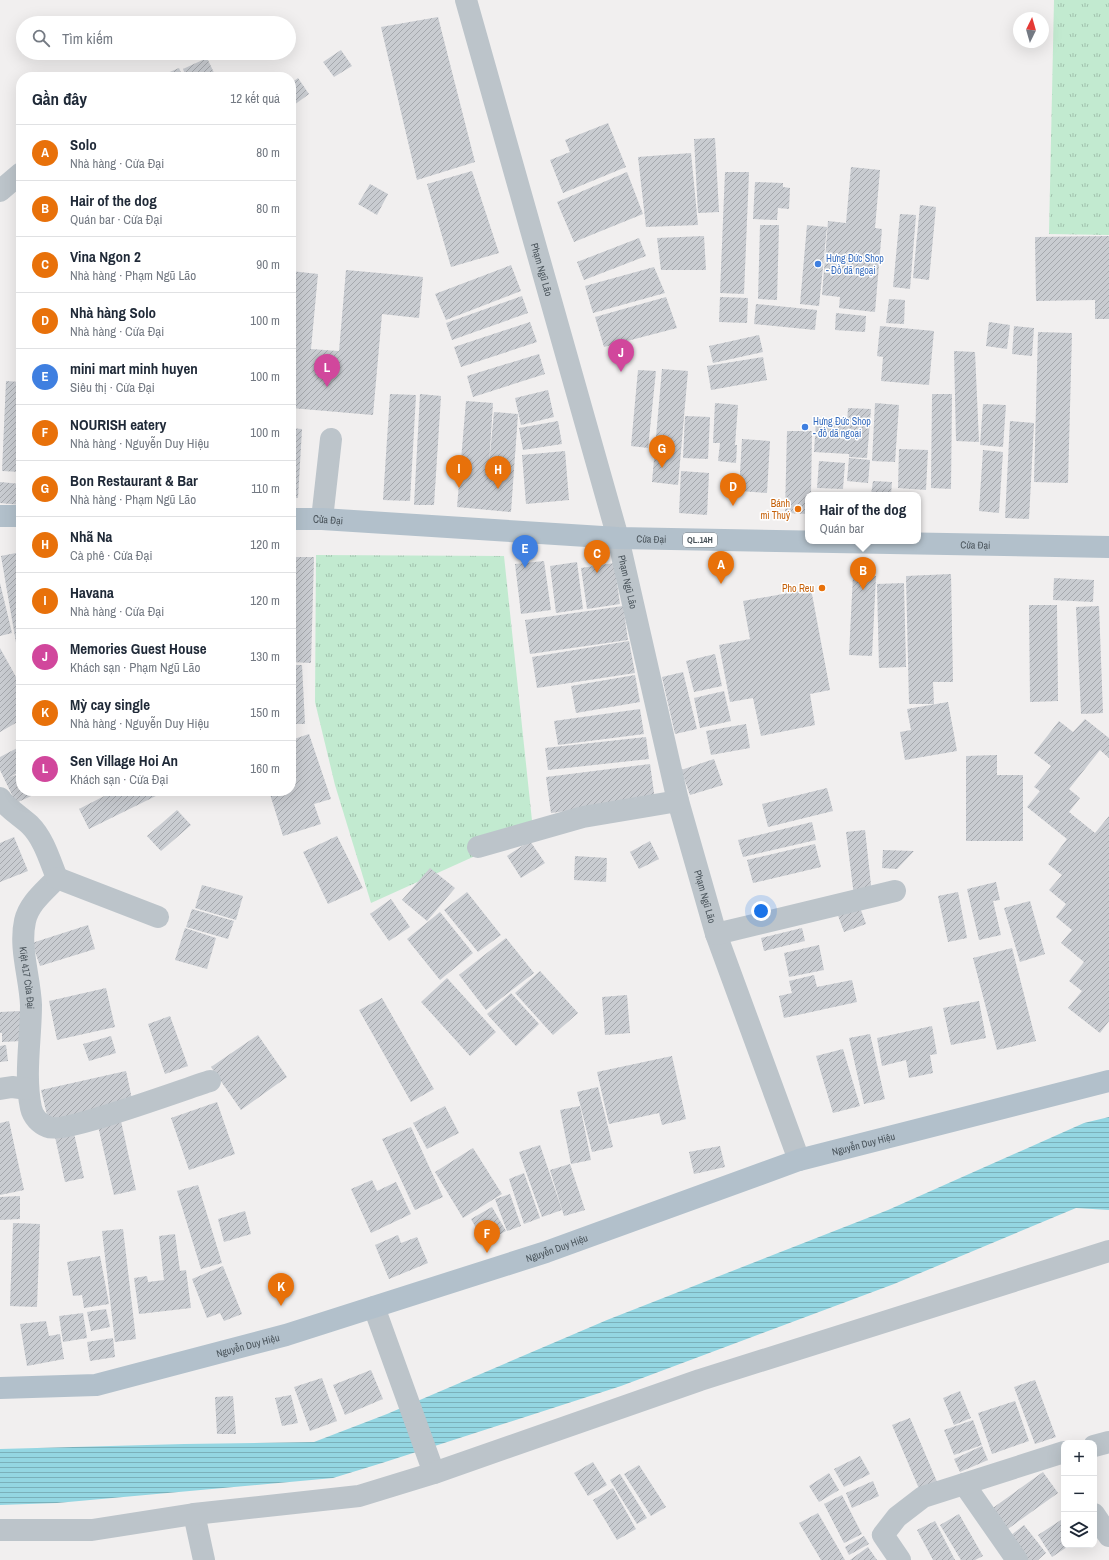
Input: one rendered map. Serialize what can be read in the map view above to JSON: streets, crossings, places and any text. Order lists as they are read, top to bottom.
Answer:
{
  "streets": {
    "main road": ["Cửa Đại", "QL.14H", "Nguyễn Duy Hiệu"],
    "street": ["Phạm Ngũ Lão", "Kiệt 417 Cửa Đại"]
  },
  "crossings": [
    ["Phạm Ngũ Lão", "Cửa Đại"],
    ["Phạm Ngũ Lão", "Nguyễn Duy Hiệu"]
  ],
  "places": [
    "Hưng Đức Shop - Đồ dã ngoại",
    "Hưng Đức Shop - đồ dã ngoại",
    "Bánh mì Thuý",
    "Pho Reu"
  ],
  "north": "top",
  "page": {
    "search": "Tìm kiếm",
    "heading": ["Gần đây", "12 kết quả"],
    "list": [
      {
        "mark": "A",
        "name": "Solo",
        "note": "Nhà hàng · Cửa Đại",
        "value": "80 m"
      },
      {
        "mark": "B",
        "name": "Hair of the dog",
        "note": "Quán bar · Cửa Đại",
        "value": "80 m"
      },
      {
        "mark": "C",
        "name": "Vina Ngon 2",
        "note": "Nhà hàng · Phạm Ngũ Lão",
        "value": "90 m"
      },
      {
        "mark": "D",
        "name": "Nhà hàng Solo",
        "note": "Nhà hàng · Cửa Đại",
        "value": "100 m"
      },
      {
        "mark": "E",
        "name": "mini mart minh huyen",
        "note": "Siêu thị · Cửa Đại",
        "value": "100 m"
      },
      {
        "mark": "F",
        "name": "NOURISH eatery",
        "note": "Nhà hàng · Nguyễn Duy Hiệu",
        "value": "100 m"
      },
      {
        "mark": "G",
        "name": "Bon Restaurant & Bar",
        "note": "Nhà hàng · Phạm Ngũ Lão",
        "value": "110 m"
      },
      {
        "mark": "H",
        "name": "Nhã Na",
        "note": "Cà phê · Cửa Đại",
        "value": "120 m"
      },
      {
        "mark": "I",
        "name": "Havana",
        "note": "Nhà hàng · Cửa Đại",
        "value": "120 m"
      },
      {
        "mark": "J",
        "name": "Memories Guest House",
        "note": "Khách sạn · Phạm Ngũ Lão",
        "value": "130 m"
      },
      {
        "mark": "K",
        "name": "Mỳ cay single",
        "note": "Nhà hàng · Nguyễn Duy Hiệu",
        "value": "150 m"
      },
      {
        "mark": "L",
        "name": "Sen Village Hoi An",
        "note": "Khách sạn · Cửa Đại",
        "value": "160 m"
      }
    ],
    "pins": [
      "J",
      "L",
      "G",
      "I",
      "H",
      "D",
      "E",
      "C",
      "A",
      "B",
      "F",
      "K"
    ],
    "popup": ["Hair of the dog", "Quán bar"],
    "map_buttons": ["+", "−"]
  }
}
